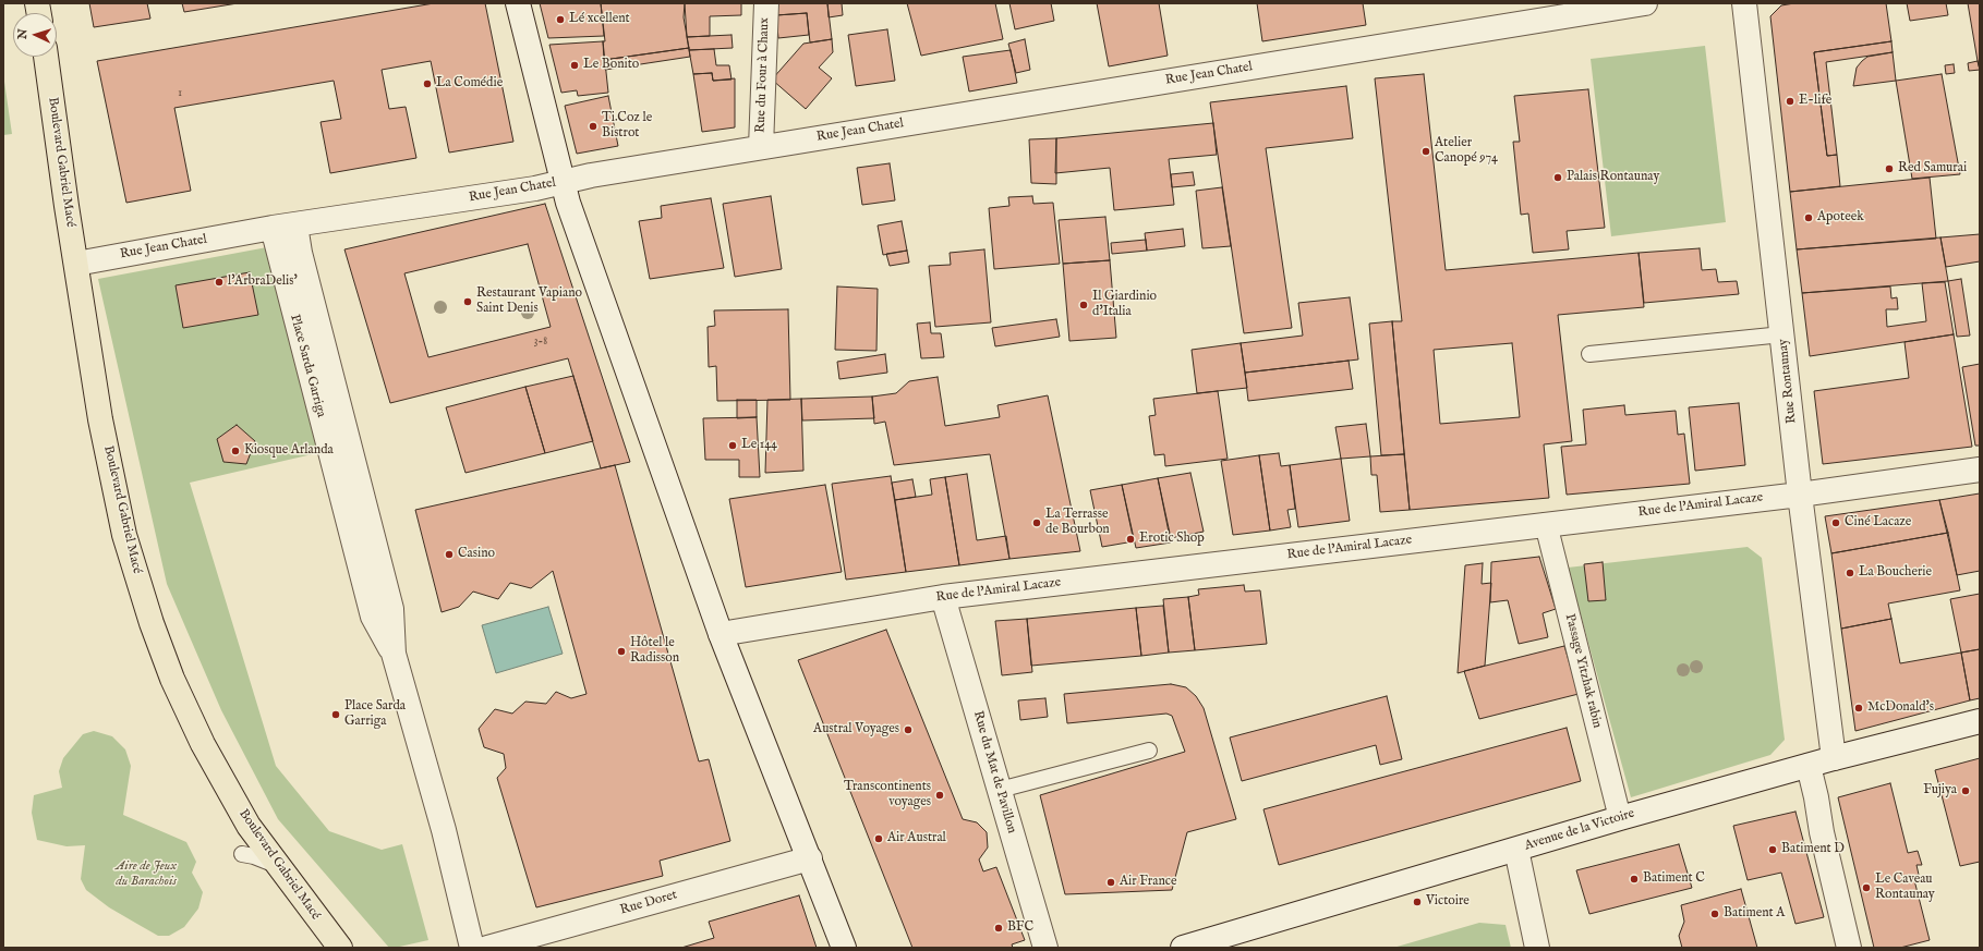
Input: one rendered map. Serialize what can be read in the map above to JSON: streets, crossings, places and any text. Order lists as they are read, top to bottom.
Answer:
{
  "streets": {
    "main road": ["Boulevard Gabriel Macé"],
    "street": [
      "Rue Jean Chatel",
      "Rue du Four à Chaux",
      "Place Sarda Garriga",
      "Rue Rontaunay",
      "Rue de l'Amiral Lacaze",
      "Passage Yitzhak rabin",
      "Rue du Mat de Pavillon",
      "Avenue de la Victoire",
      "Rue Doret"
    ]
  },
  "crossings": [
    ["Rue Jean Chatel", "Rue du Four à Chaux"],
    ["Rue Jean Chatel", "Boulevard Gabriel Macé"],
    ["Rue Jean Chatel", "Place Sarda Garriga"],
    ["Rue Rontaunay", "Rue de l'Amiral Lacaze"],
    ["Rue Rontaunay", "Avenue de la Victoire"],
    ["Rue de l'Amiral Lacaze", "Passage Yitzhak rabin"],
    ["Rue de l'Amiral Lacaze", "Rue du Mat de Pavillon"],
    ["Passage Yitzhak rabin", "Avenue de la Victoire"]
  ],
  "parks": ["Aire de Jeux du Barachois"],
  "places": [
    "Lé xcellent",
    "Le Bonito",
    "La Comédie",
    "E-life",
    "Ti.Coz le Bistrot",
    "Atelier Canopé 974",
    "Red Samurai",
    "Palais Rontaunay",
    "Apoteek",
    "l'ArbraDelis'",
    "Restaurant Vapiano Saint Denis",
    "Il Giardinio d'Italia",
    "Le 144",
    "Kiosque Arlanda",
    "La Terrasse de Bourbon",
    "Ciné Lacaze",
    "Erotic Shop",
    "Casino",
    "La Boucherie",
    "Hôtel le Radisson",
    "McDonald's",
    "Place Sarda Garriga",
    "Austral Voyages",
    "Fujiya",
    "Transcontinents voyages",
    "Air Austral",
    "Batiment D",
    "Batiment C",
    "Air France",
    "Le Caveau Rontaunay",
    "Victoire",
    "Batiment A",
    "BFC"
  ],
  "house_numbers": ["1", "3-8"],
  "north": "left"
}
